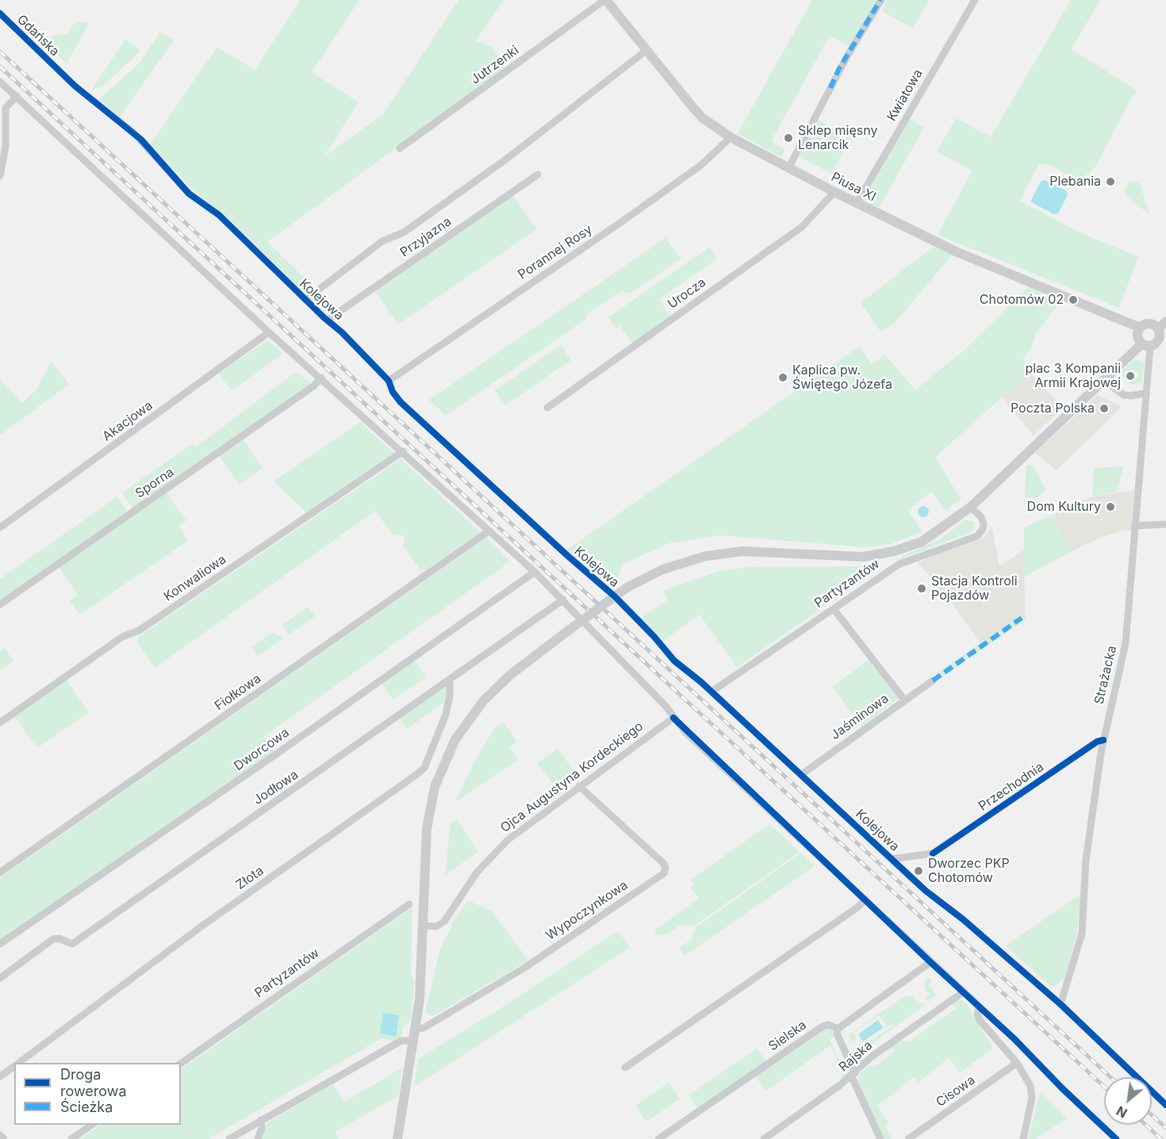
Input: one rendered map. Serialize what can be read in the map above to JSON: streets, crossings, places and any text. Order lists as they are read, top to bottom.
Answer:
{
  "streets": {
    "street": [
      "Gdańska",
      "Jutrzenki",
      "Kwiatowa",
      "Piusa XI",
      "Przyjazna",
      "Porannej Rosy",
      "Urocza",
      "Kolejowa",
      "Akacjowa",
      "Sporna",
      "Konwaliowa",
      "Partyzantów",
      "Strażacka",
      "Fiołkowa",
      "Jaśminowa",
      "Dworcowa",
      "Ojca Augustyna Kordeckiego",
      "Przechodnia",
      "Jodłowa",
      "Złota",
      "Wypoczynkowa",
      "Sielska",
      "Rajska",
      "Cisowa"
    ]
  },
  "crossings": [
    ["Gdańska", "Kolejowa"],
    ["Jutrzenki", "Piusa XI"],
    ["Kwiatowa", "Piusa XI"],
    ["Piusa XI", "Porannej Rosy"],
    ["Piusa XI", "Urocza"],
    ["Piusa XI", "Strażacka"],
    ["Przyjazna", "Kolejowa"],
    ["Porannej Rosy", "Kolejowa"],
    ["Kolejowa", "Partyzantów"],
    ["Kolejowa", "Jaśminowa"],
    ["Kolejowa", "Przechodnia"],
    ["Strażacka", "Przechodnia"],
    ["Ojca Augustyna Kordeckiego", "Wypoczynkowa"],
    ["Jodłowa", "Złota"]
  ],
  "places": [
    "Sklep mięsny Lenarcik",
    "Plebania",
    "Chotomów 02",
    "plac 3 Kompanii Armii Krajowej",
    "Kaplica pw. Świętego Józefa",
    "Poczta Polska",
    "Dom Kultury",
    "Stacja Kontroli Pojazdów",
    "Dworzec PKP Chotomów"
  ],
  "legend": ["Droga rowerowa", "Ścieżka"],
  "north": "bottom left"
}
